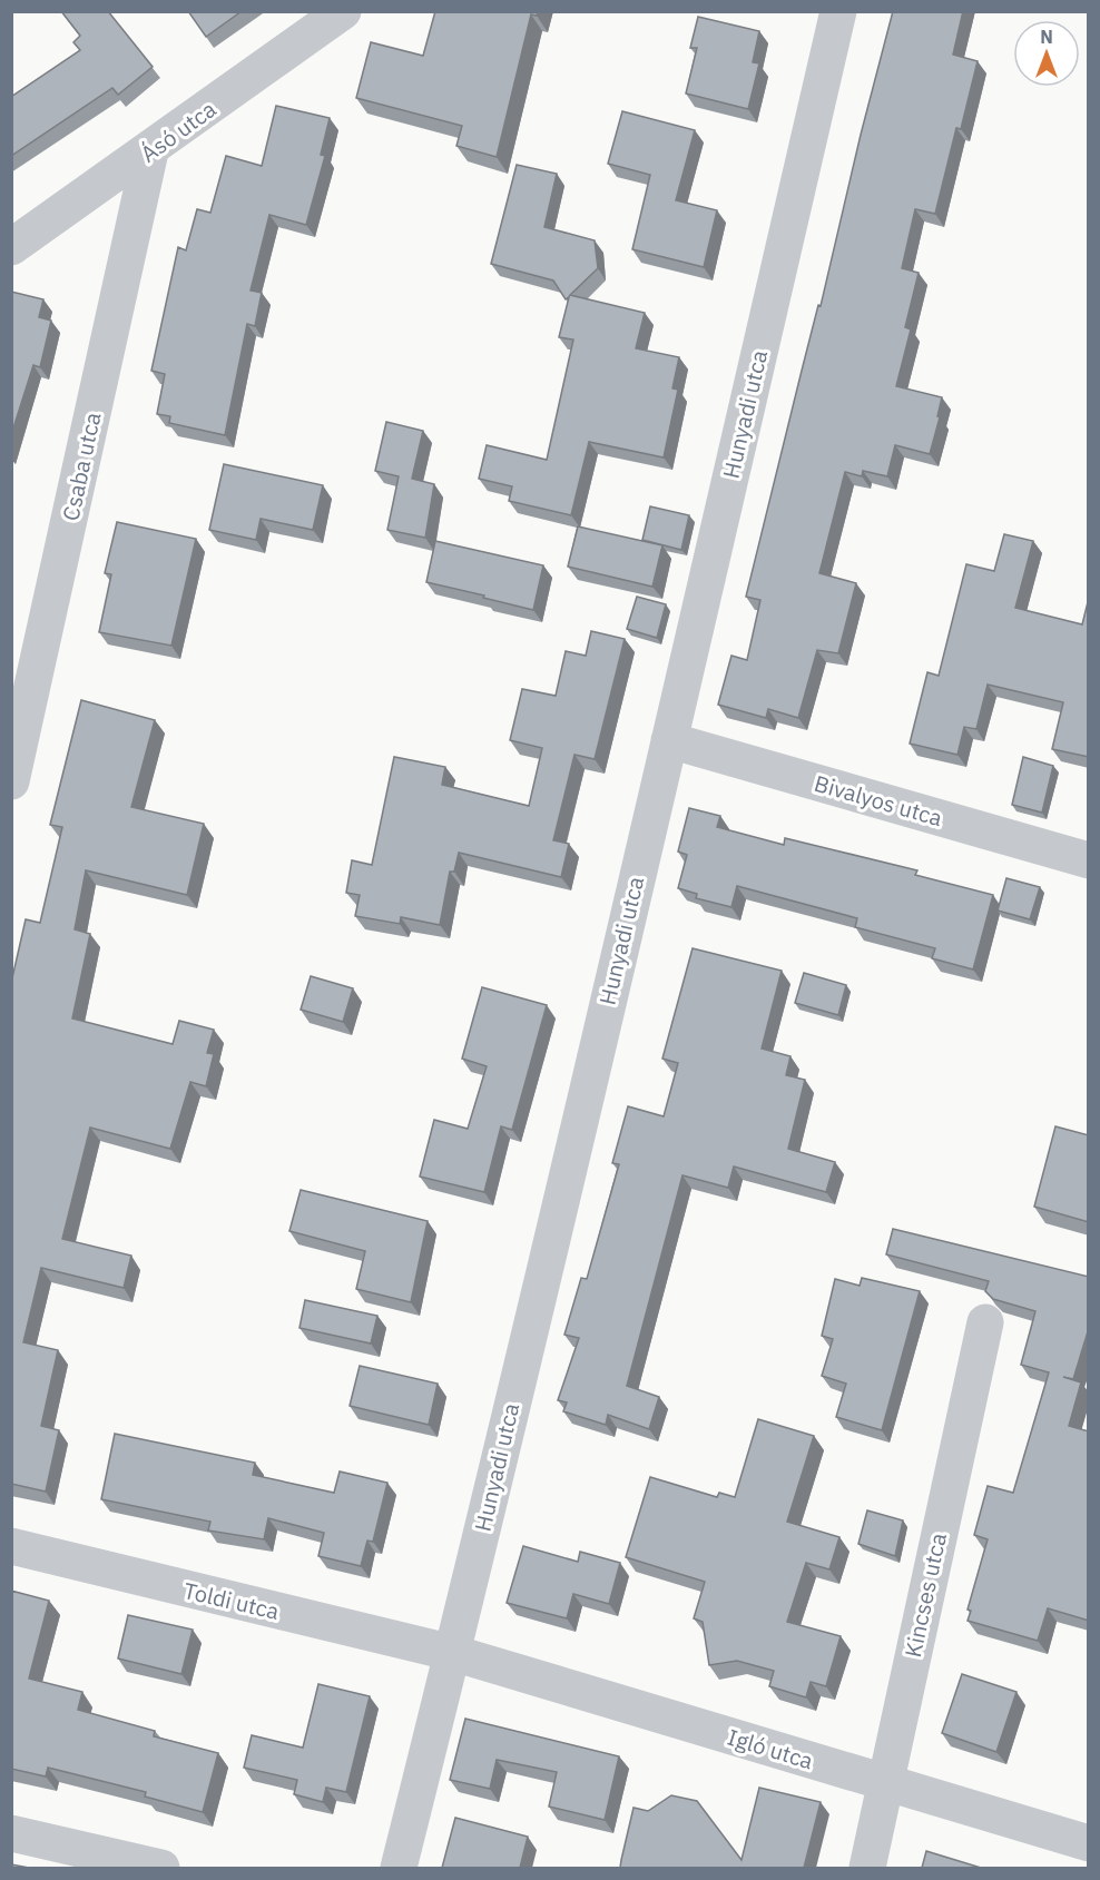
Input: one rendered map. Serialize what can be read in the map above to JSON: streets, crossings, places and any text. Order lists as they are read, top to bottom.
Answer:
{
  "streets": {
    "street": [
      "Ásó utca",
      "Hunyadi utca",
      "Csaba utca",
      "Bivalyos utca",
      "Kincses utca",
      "Toldi utca",
      "Igló utca"
    ]
  },
  "crossings": [
    ["Ásó utca", "Csaba utca"],
    ["Hunyadi utca", "Bivalyos utca"],
    ["Hunyadi utca", "Toldi utca"],
    ["Hunyadi utca", "Igló utca"],
    ["Kincses utca", "Igló utca"],
    ["Toldi utca", "Igló utca"]
  ],
  "north": "top"
}
